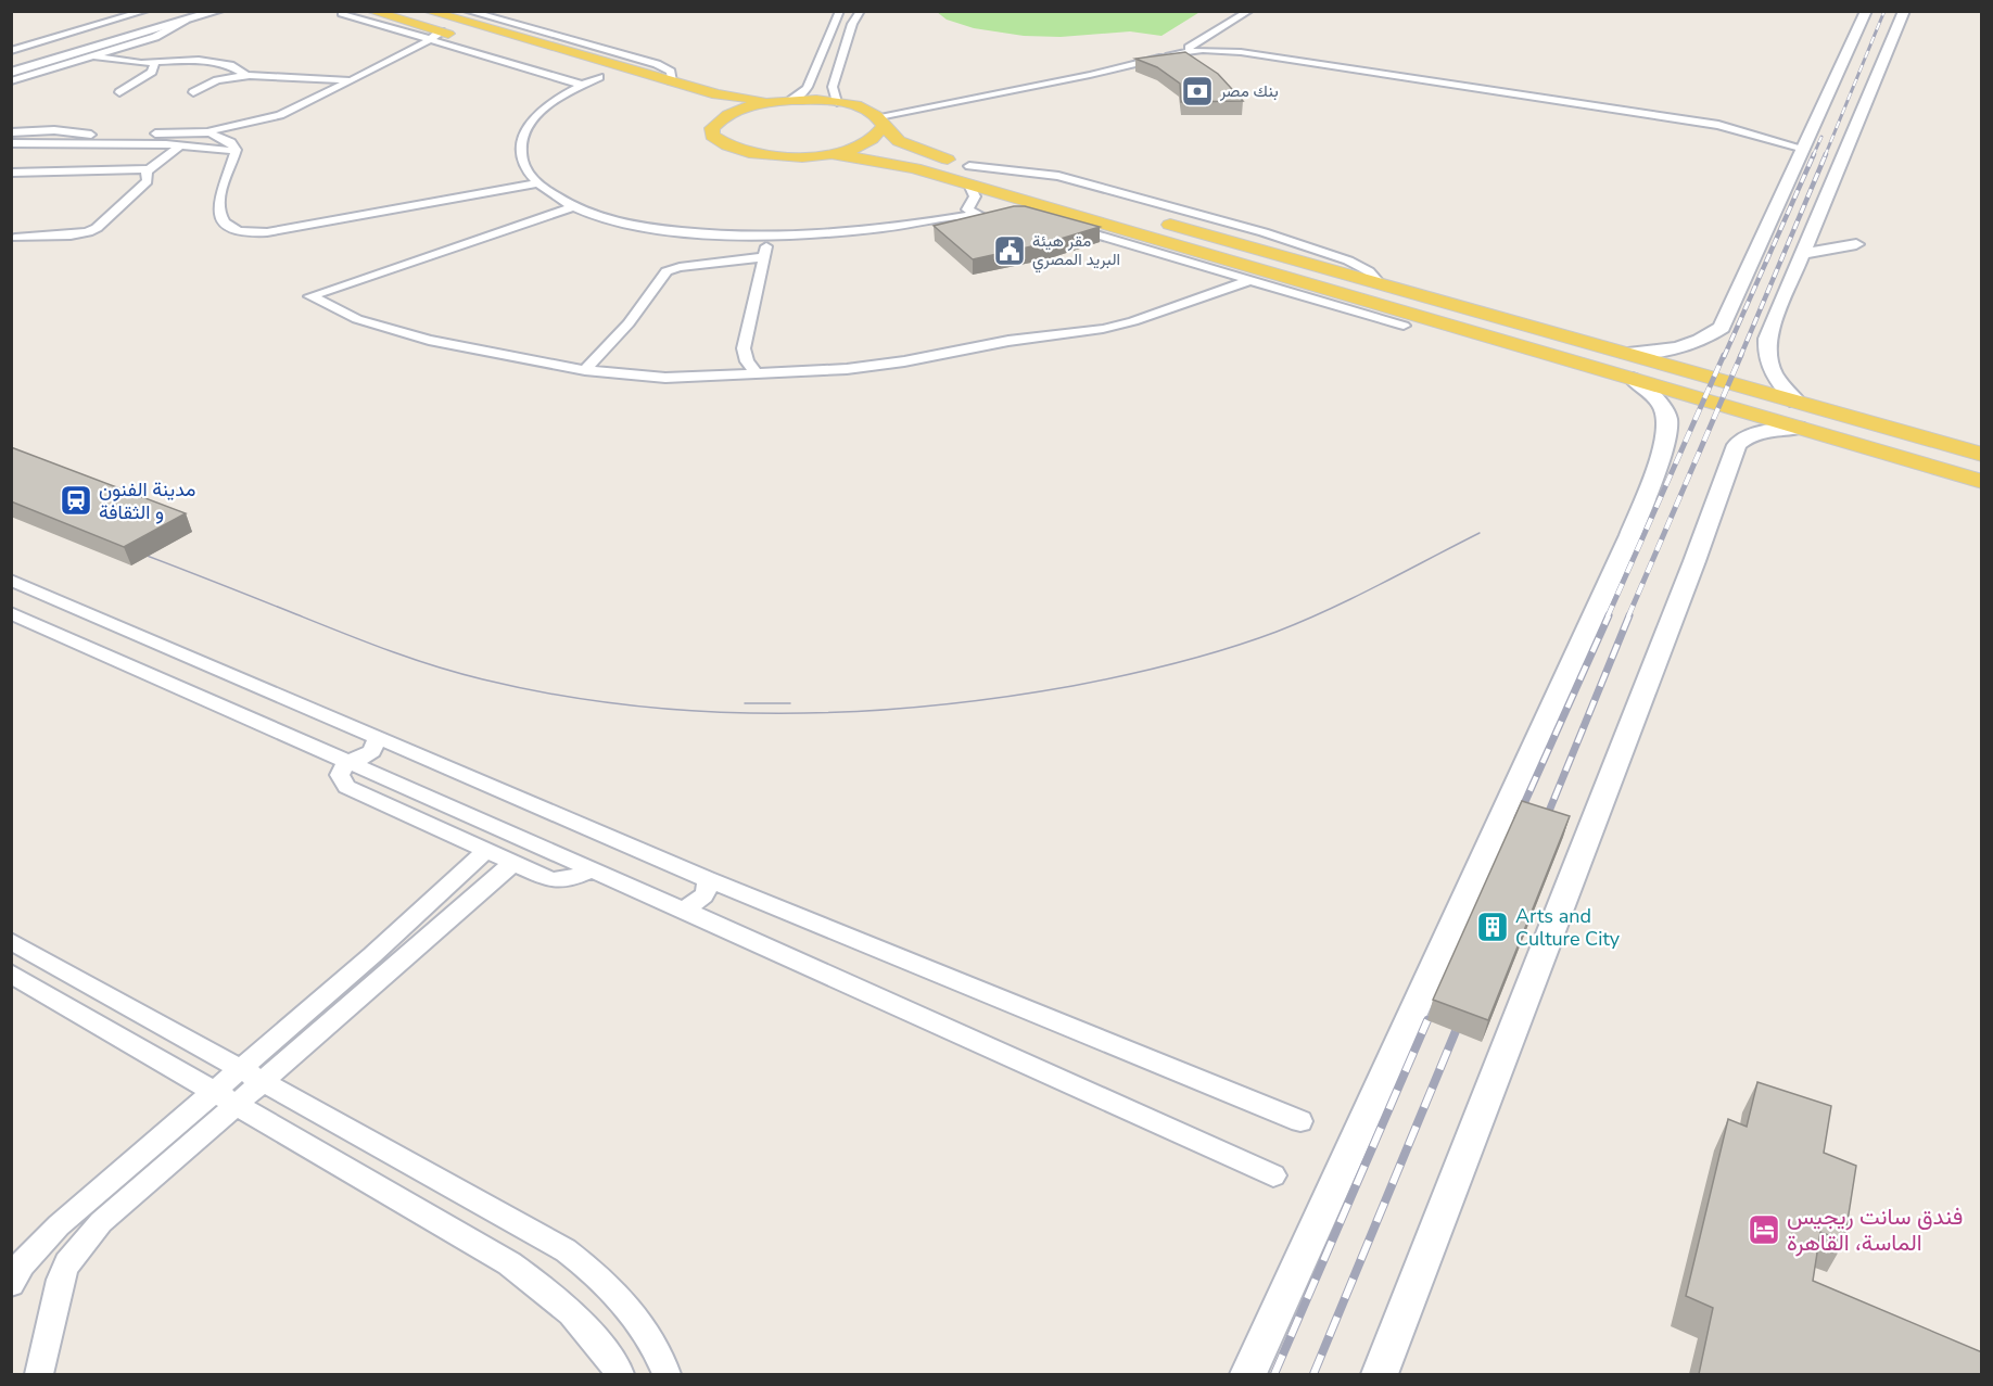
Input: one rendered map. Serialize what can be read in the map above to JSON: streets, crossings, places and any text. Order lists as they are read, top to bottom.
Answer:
{
  "places": {
    "bank": ["بنك مصر"],
    "public building": ["مقر هيئة البريد المصري"],
    "station": ["مدينة الفنون و الثقافة"],
    "building": ["Arts and Culture City"],
    "hotel": ["فندق سانت ريجيس الماسة، القاهرة"]
  }
}
